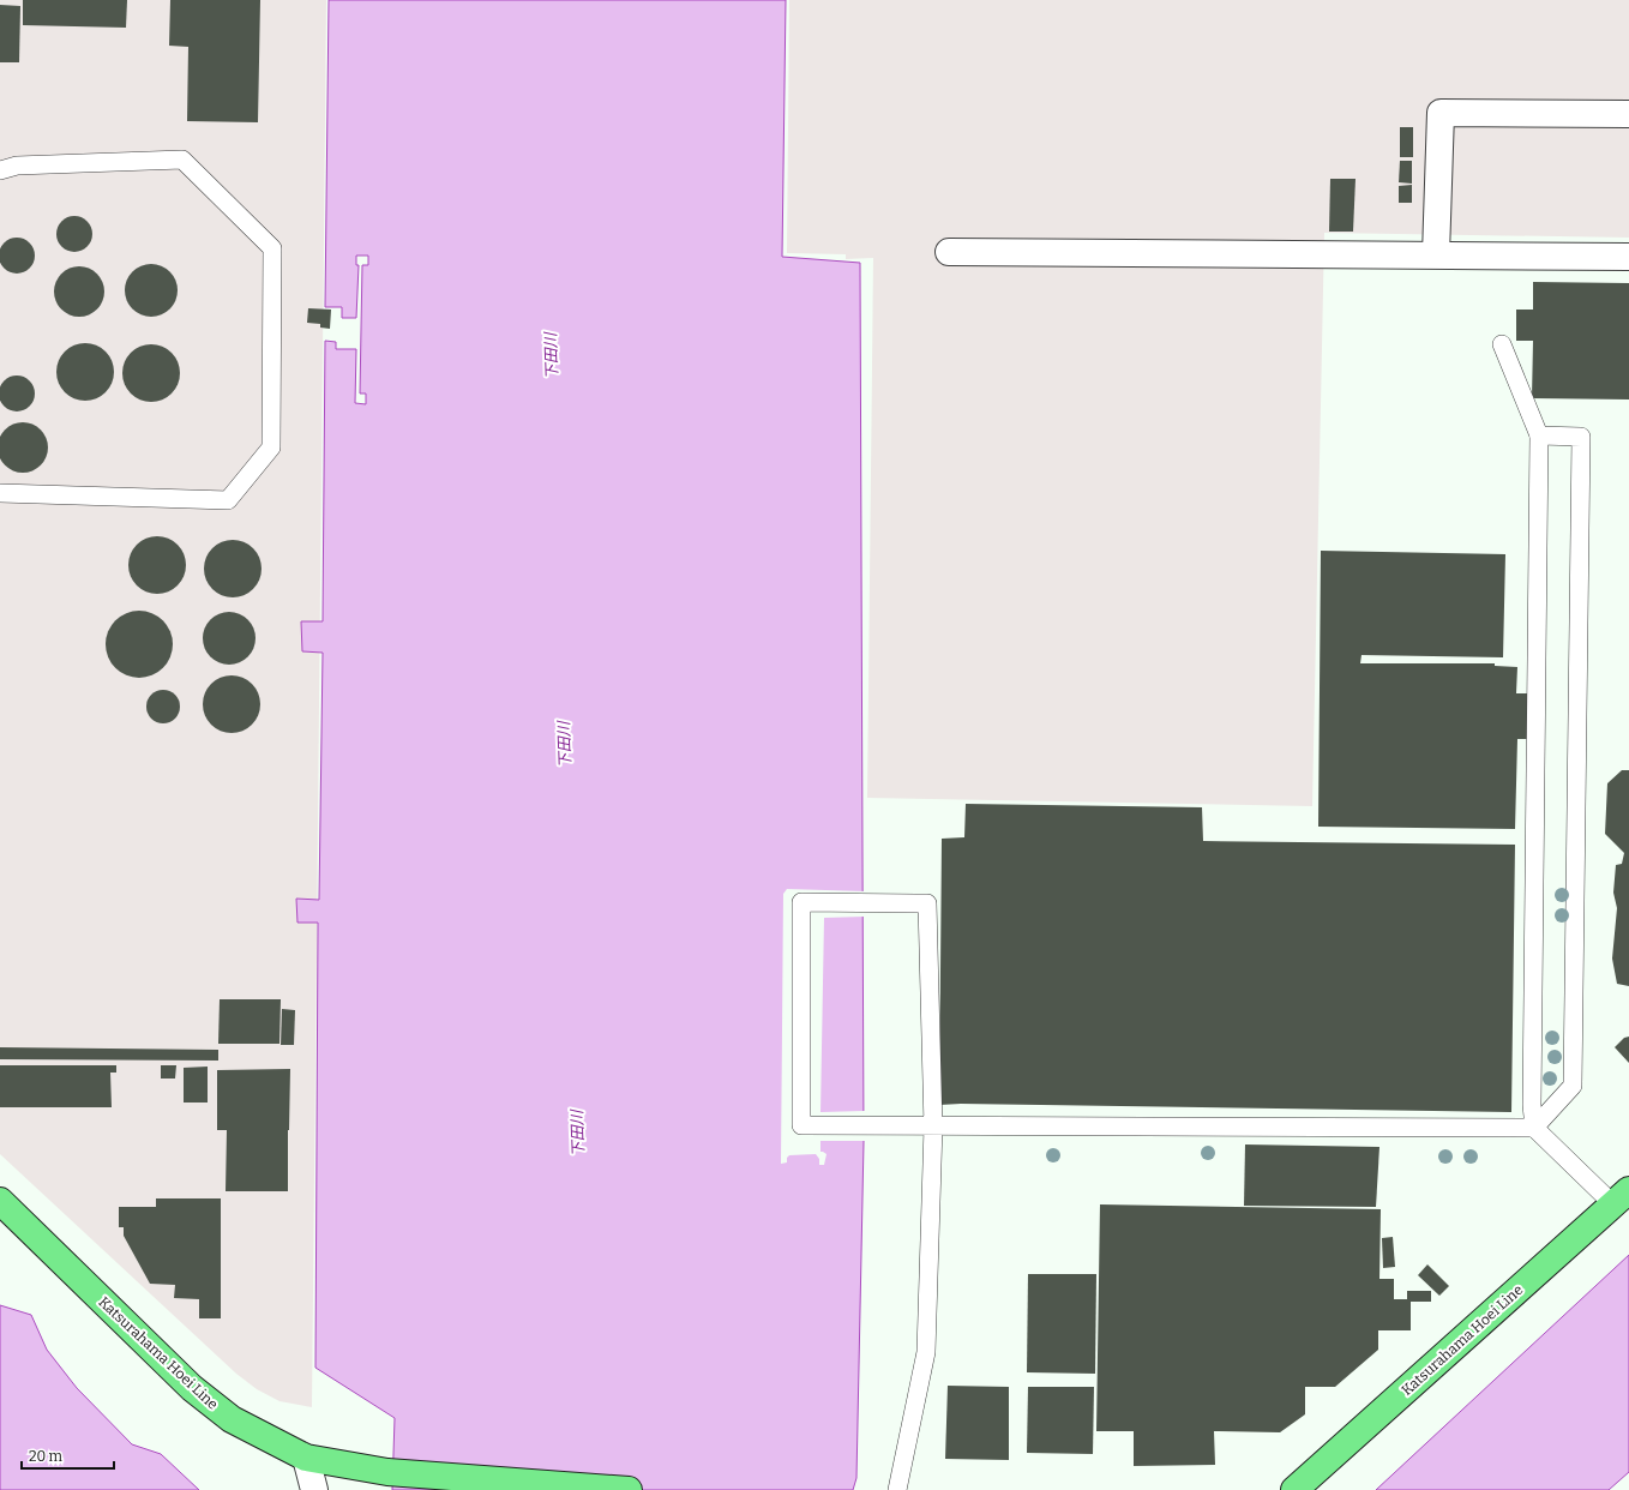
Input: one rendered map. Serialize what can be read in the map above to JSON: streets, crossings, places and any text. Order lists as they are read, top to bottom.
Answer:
{
  "streets": {
    "main road": ["Katsurahama Hoei Line"]
  },
  "water": ["下田川"],
  "scale_bar": "20 m"
}
